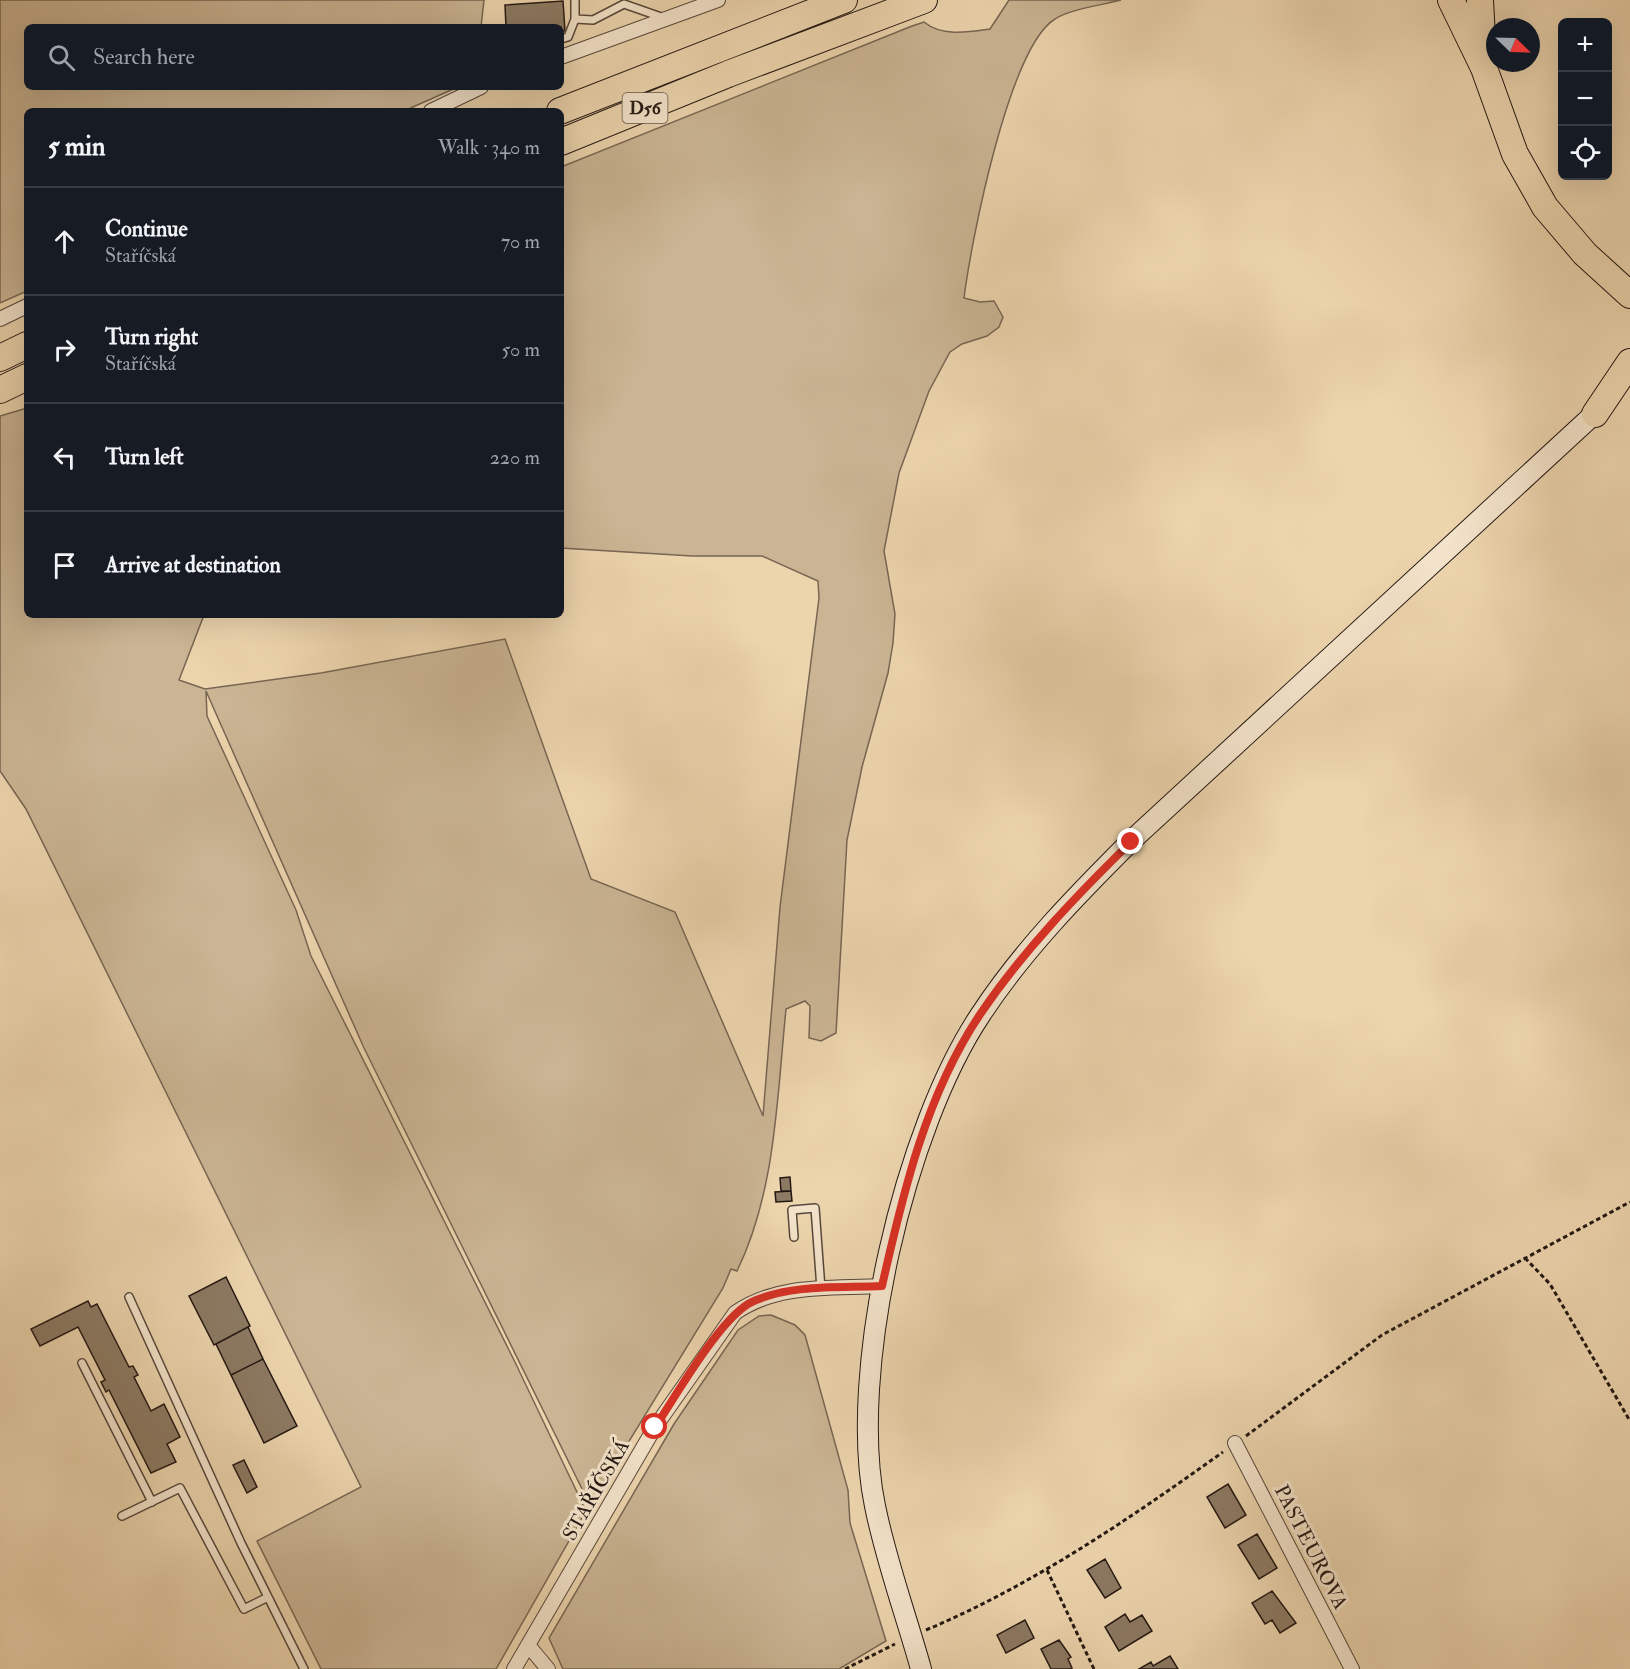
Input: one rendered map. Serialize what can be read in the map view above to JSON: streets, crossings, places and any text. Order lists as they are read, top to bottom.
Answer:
{
  "streets": {
    "highway": ["D56"],
    "street": ["STAŘÍČSKÁ", "PASTEUROVA"]
  },
  "north": "bottom right",
  "page": {
    "map_buttons": ["+", "−"],
    "search": "Search here",
    "heading": ["5 min", "Walk · 340 m"],
    "list": [
      ["Continue", "Staříčská", "70 m"],
      ["Turn right", "Staříčská", "50 m"],
      ["Turn left", "220 m"],
      "Arrive at destination"
    ]
  }
}
